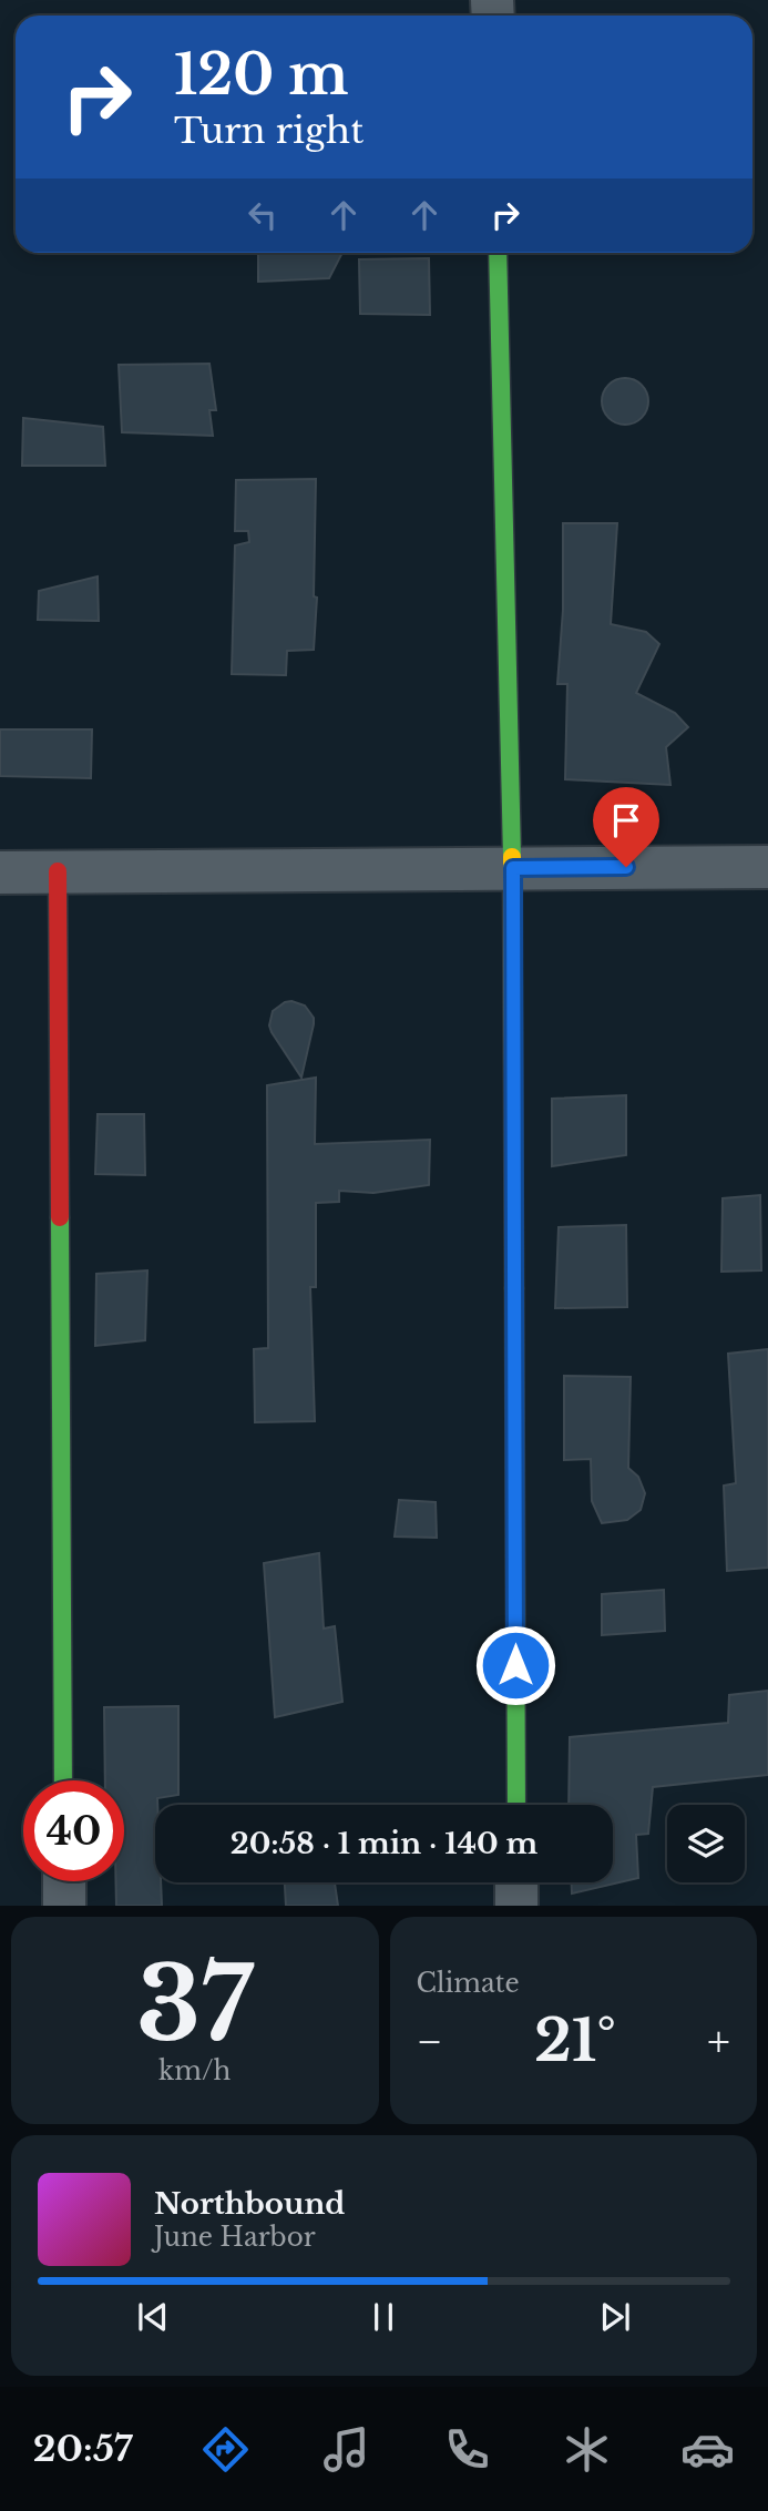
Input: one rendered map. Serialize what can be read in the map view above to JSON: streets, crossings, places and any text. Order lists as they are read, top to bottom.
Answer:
{
  "page": {
    "turn": ["120 m", "Turn right"],
    "limit": "40",
    "trip": "20:58 · 1 min · 140 m",
    "tile": [
      ["37", "km/h"],
      "Climate"
    ],
    "heat": ["−", "21°", "+"],
    "song": ["Northbound", "June Harbor"],
    "tabs": "20:57"
  }
}
